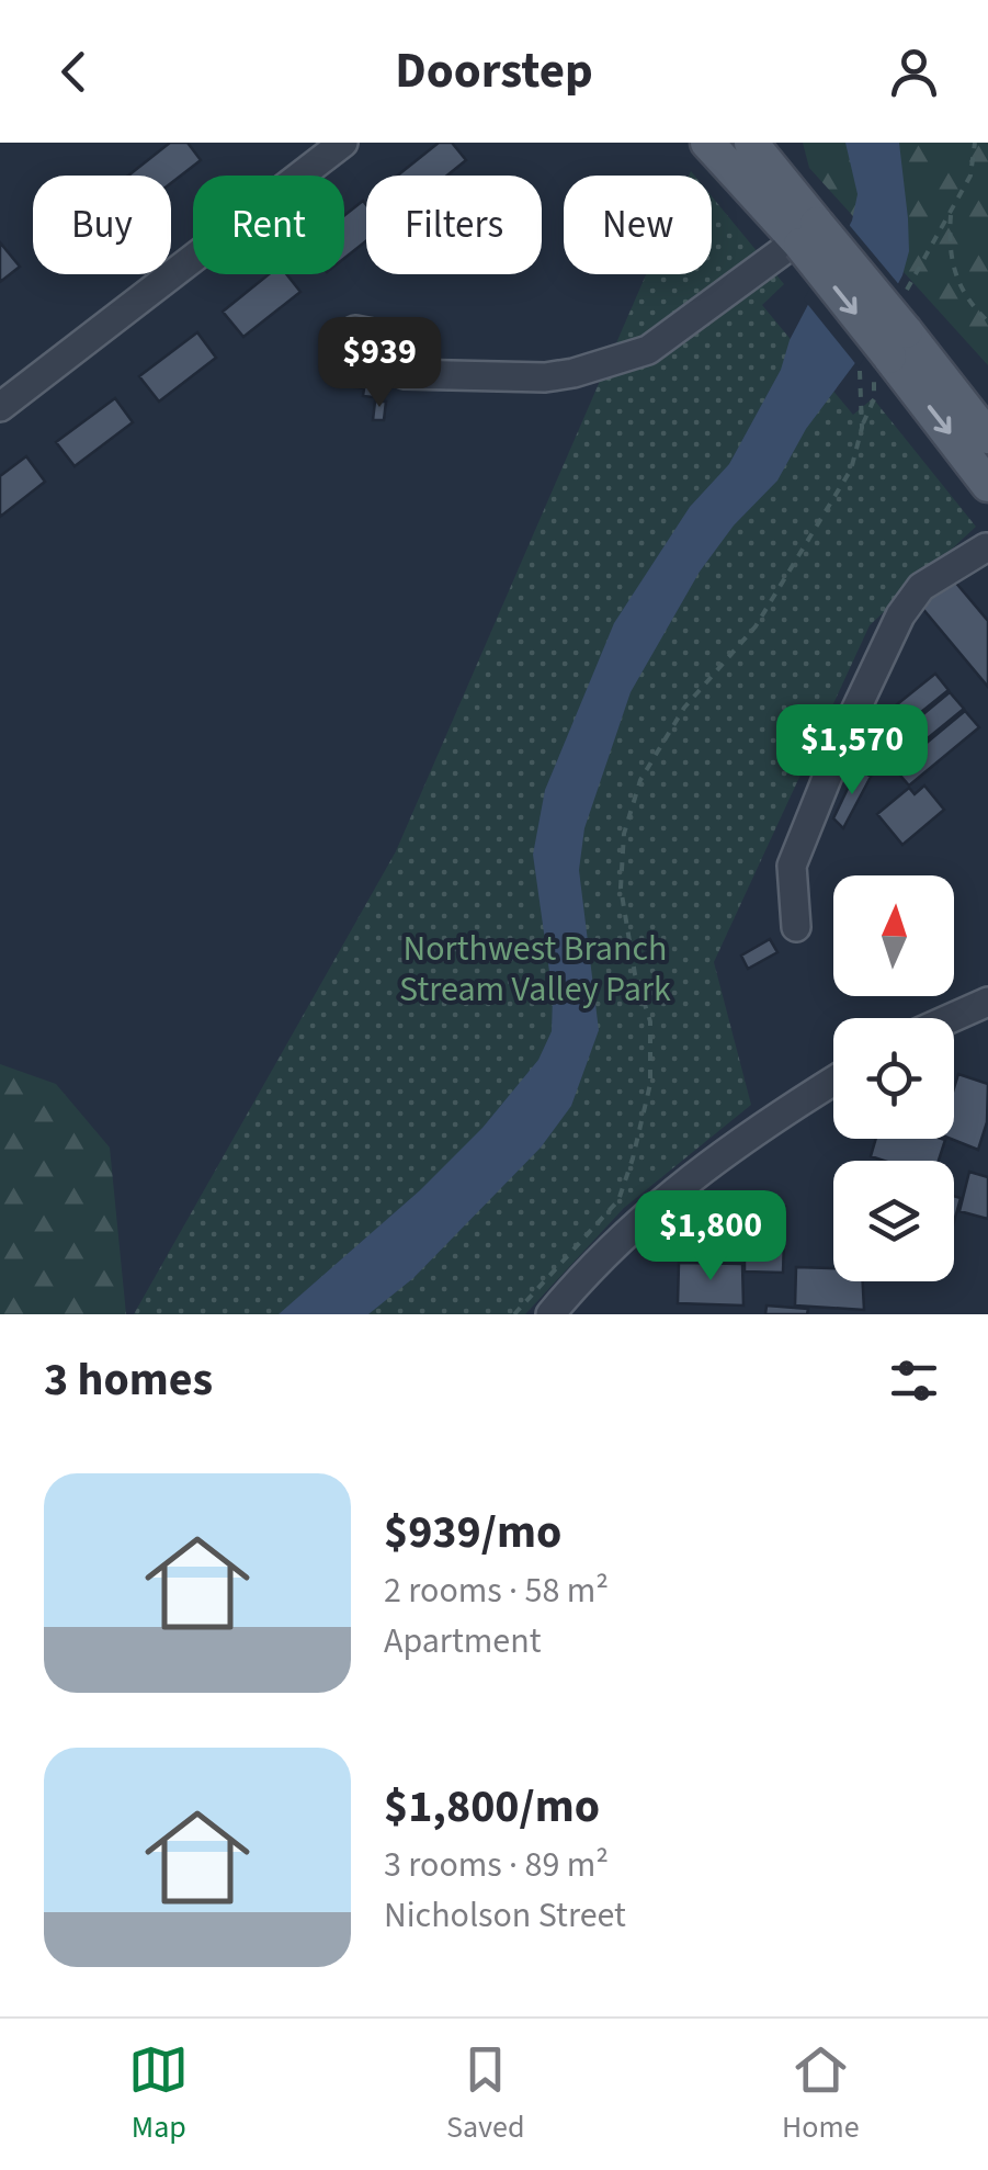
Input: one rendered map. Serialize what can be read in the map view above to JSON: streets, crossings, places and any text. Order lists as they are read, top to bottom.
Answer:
{
  "parks": ["Northwest Branch Stream Valley Park"],
  "north": "top",
  "page": {
    "header": "Doorstep",
    "chip": [
      "Buy",
      "Rent",
      "Filters",
      "New"
    ],
    "price": ["$939", "$1,570", "$1,800"],
    "heading": "3 homes",
    "list": [
      {
        "name": "$939/mo",
        "note": "2 rooms · 58 m² · Apartment"
      },
      {
        "name": "$1,800/mo",
        "note": "3 rooms · 89 m² · Nicholson Street"
      }
    ],
    "tabs": ["Map", "Saved", "Home"]
  }
}
